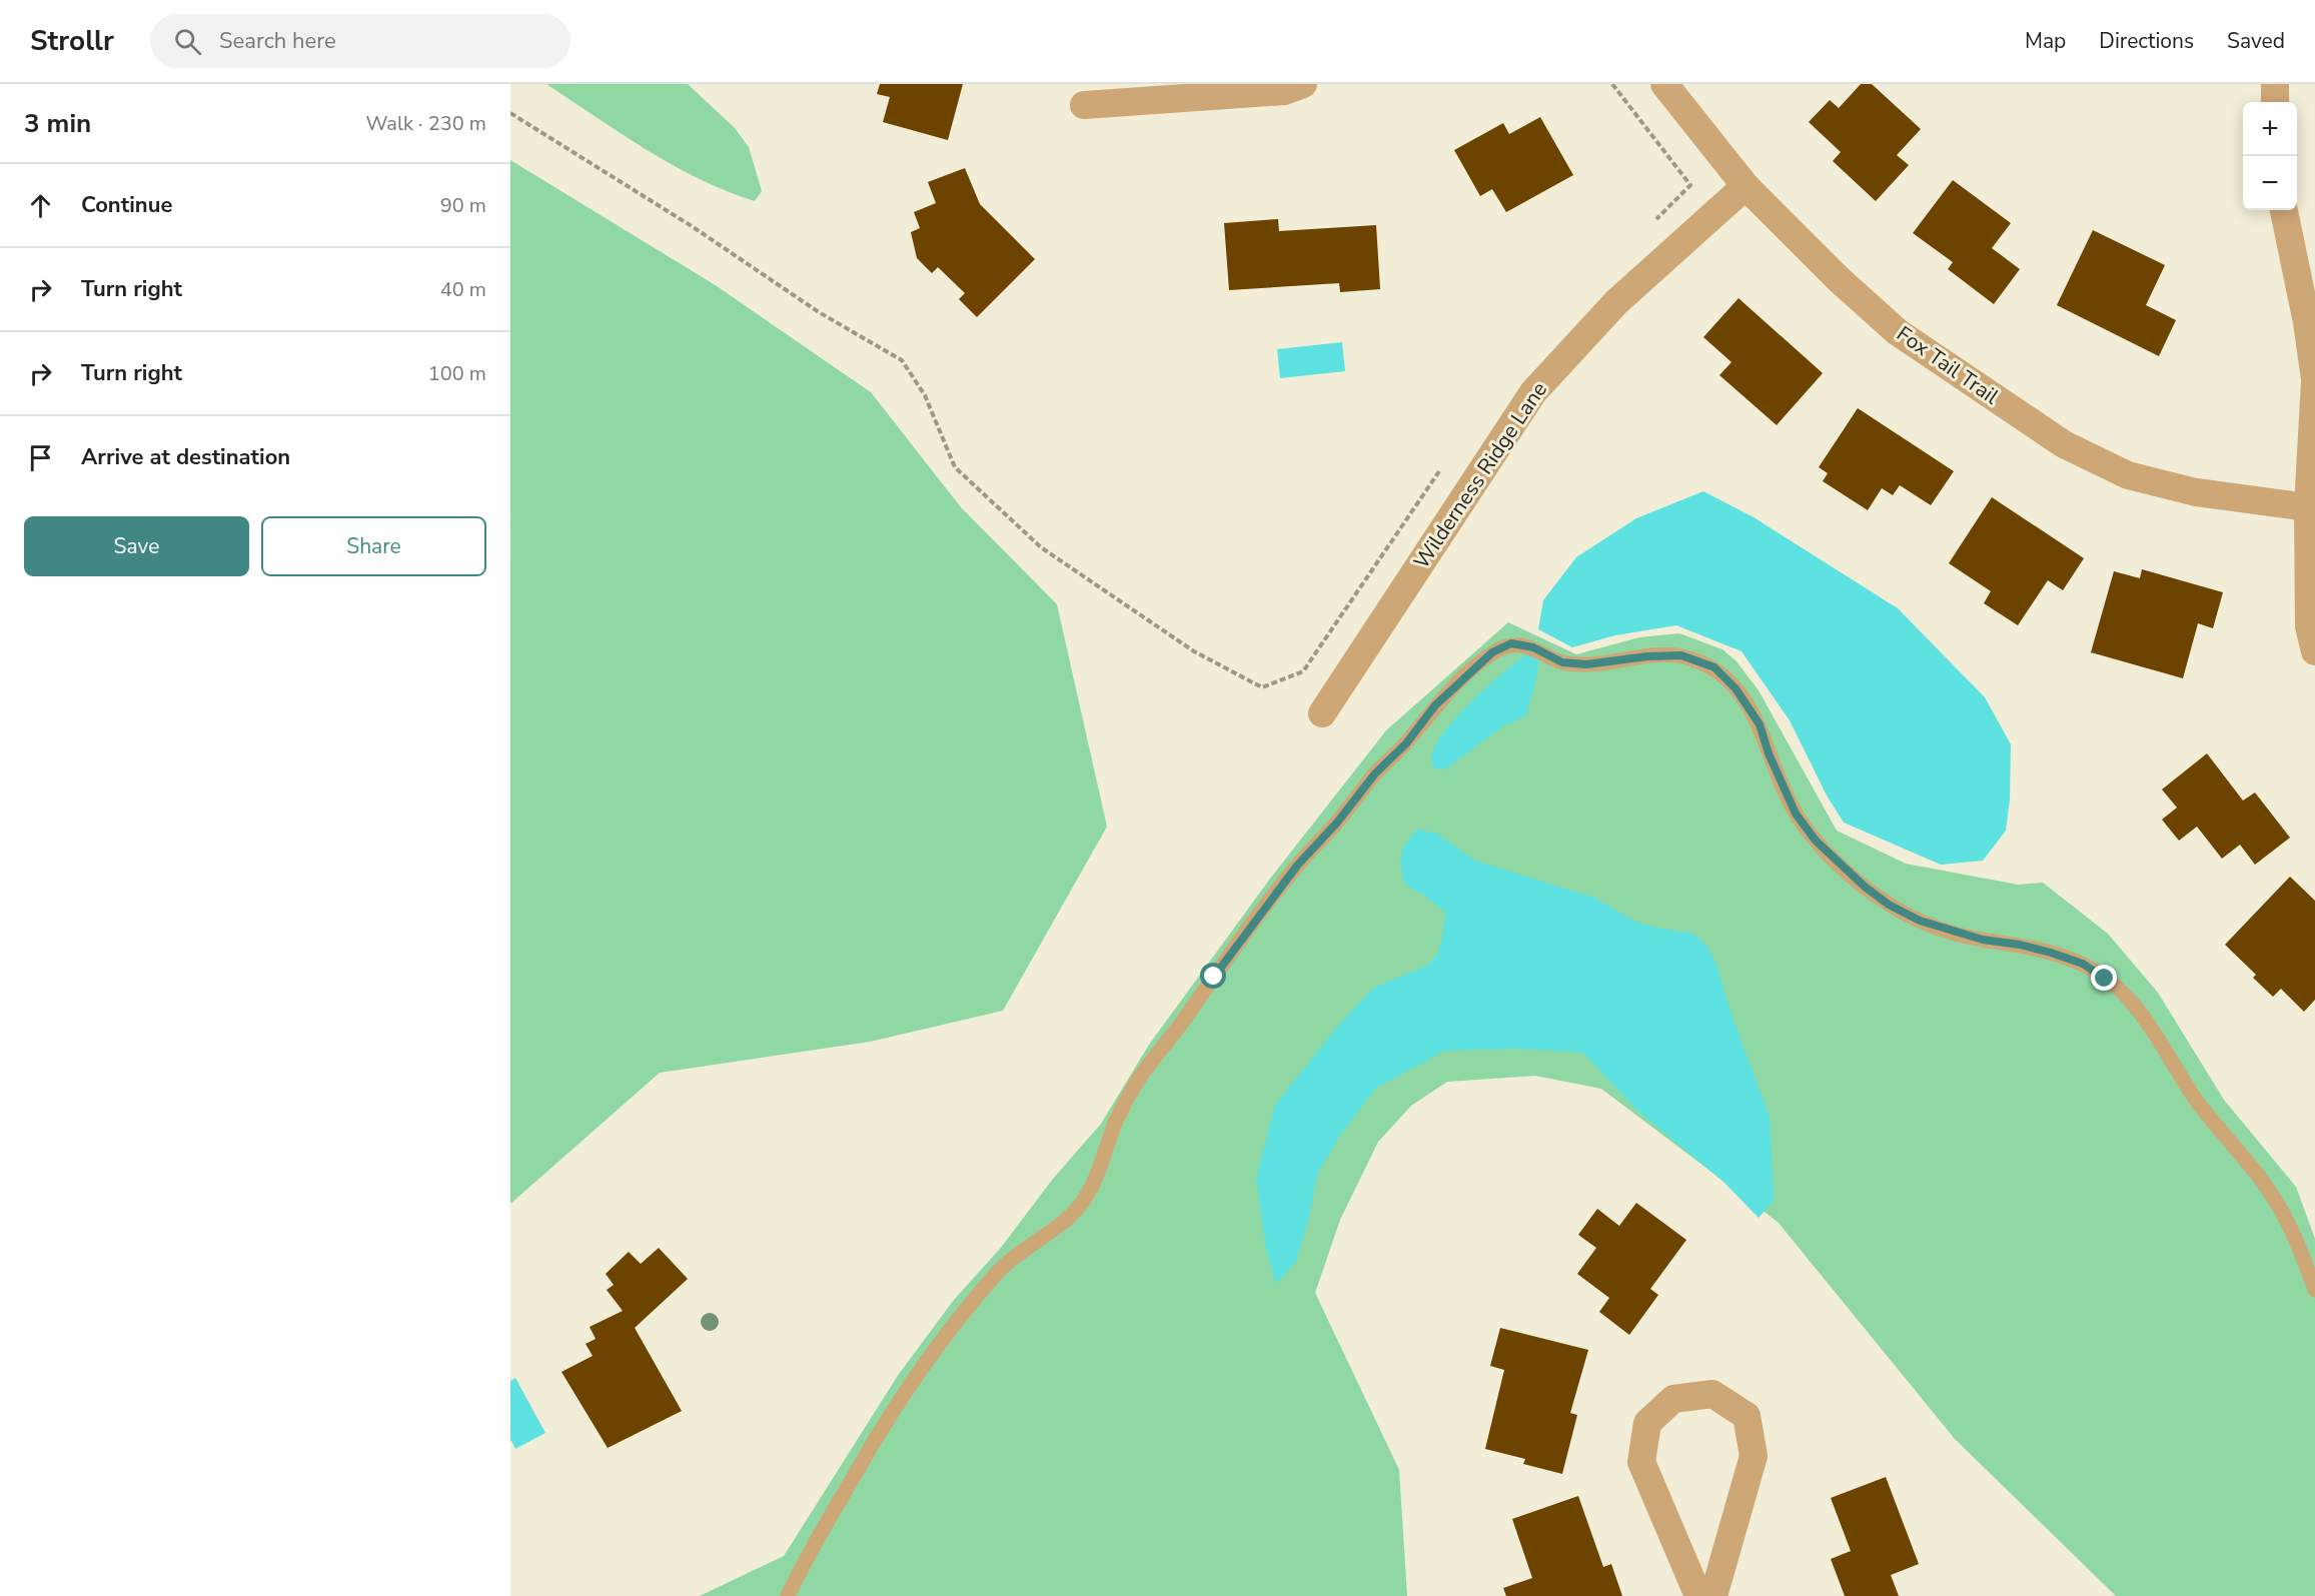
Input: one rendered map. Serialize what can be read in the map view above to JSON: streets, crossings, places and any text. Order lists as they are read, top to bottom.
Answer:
{
  "streets": {
    "street": ["Fox Tail Trail", "Wilderness Ridge Lane"]
  },
  "crossings": [
    ["Fox Tail Trail", "Wilderness Ridge Lane"]
  ],
  "page": {
    "header": "Strollr",
    "search": "Search here",
    "nav": ["Map", "Directions", "Saved"],
    "heading": ["3 min", "Walk · 230 m"],
    "map_buttons": ["+", "−"],
    "list": [
      ["Continue", "90 m"],
      ["Turn right", "40 m"],
      ["Turn right", "100 m"],
      "Arrive at destination"
    ],
    "buttons": ["Save", "Share"]
  }
}
